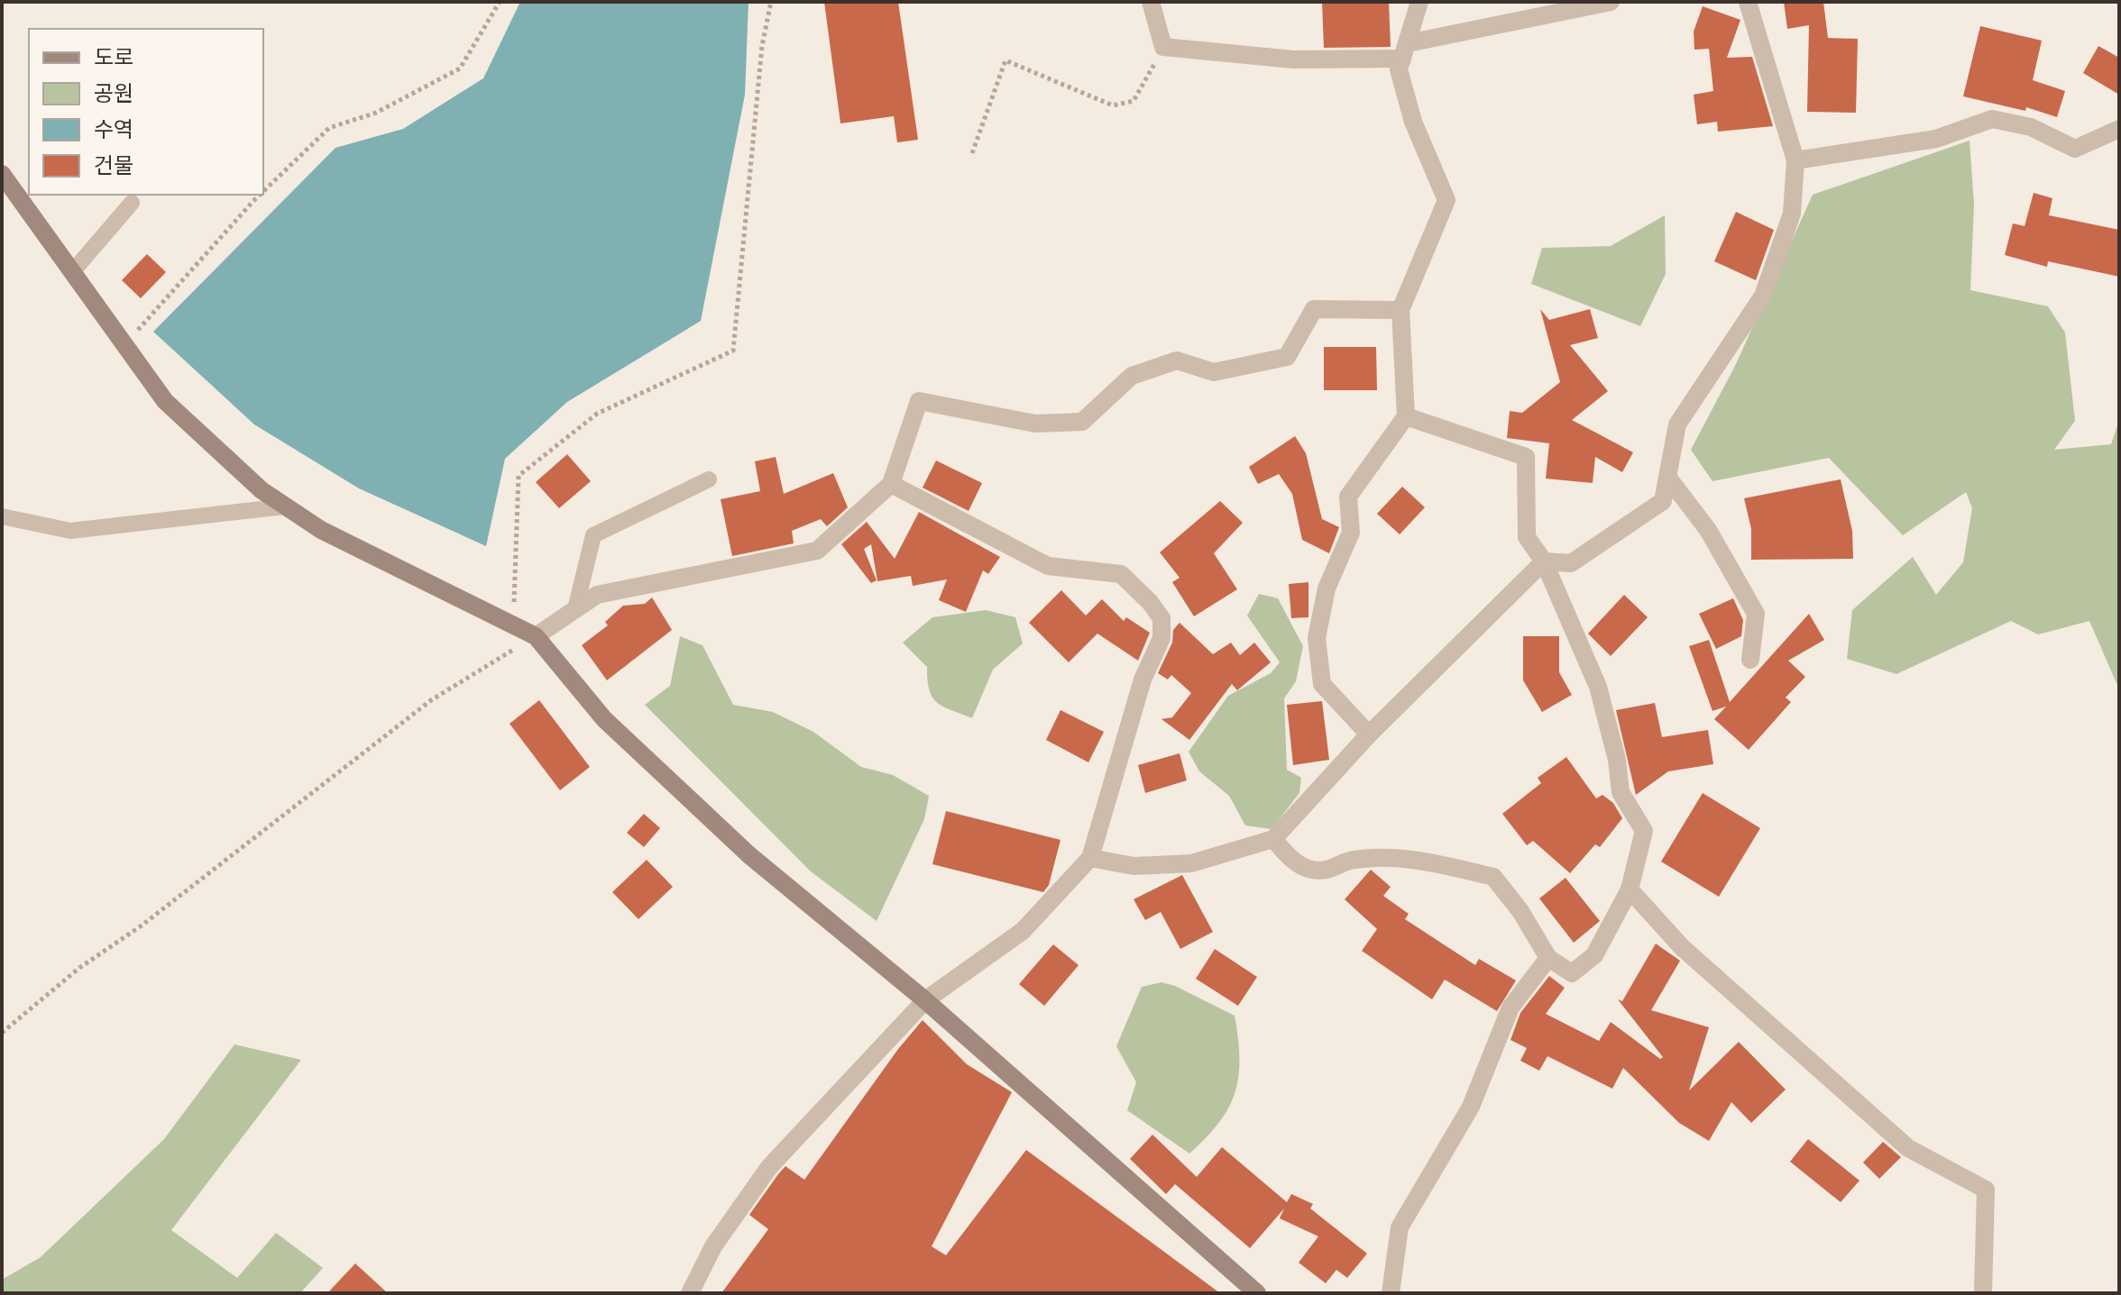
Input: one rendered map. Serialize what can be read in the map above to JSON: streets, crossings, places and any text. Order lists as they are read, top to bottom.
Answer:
{
  "legend": [
    "도로",
    "공원",
    "수역",
    "건물"
  ]
}
